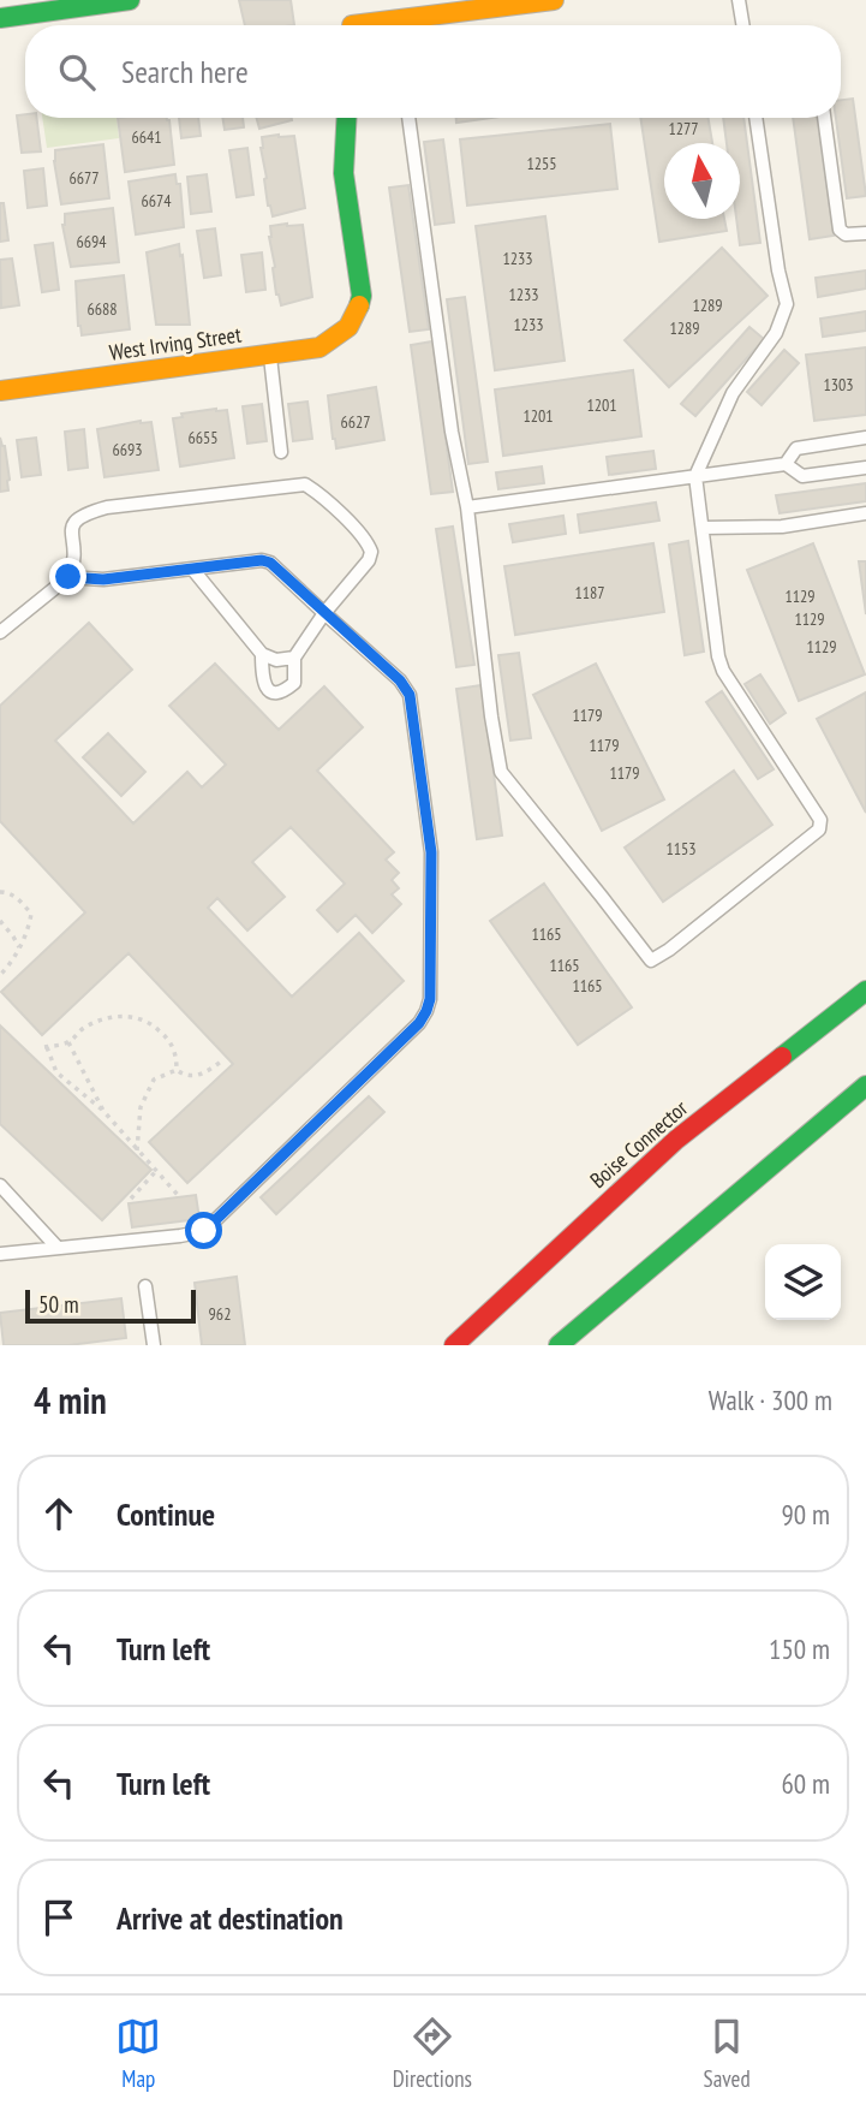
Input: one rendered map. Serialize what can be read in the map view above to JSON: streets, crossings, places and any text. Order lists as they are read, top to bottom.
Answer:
{
  "streets": {
    "main road": ["West Irving Street", "Boise Connector"]
  },
  "house_numbers": [
    "1277",
    "6641",
    "1255",
    "6677",
    "6674",
    "6694",
    "1233",
    "1233",
    "1289",
    "6688",
    "1233",
    "1289",
    "1303",
    "1201",
    "1201",
    "6627",
    "6655",
    "6693",
    "1187",
    "1129",
    "1129",
    "1129",
    "1179",
    "1179",
    "1179",
    "1153",
    "1165",
    "1165",
    "1165",
    "962"
  ],
  "scale_bar": "50 m",
  "north": "top",
  "page": {
    "search": "Search here",
    "scale": "50 m",
    "heading": ["4 min", "Walk · 300 m"],
    "list": [
      ["Continue", "90 m"],
      ["Turn left", "150 m"],
      ["Turn left", "60 m"],
      "Arrive at destination"
    ],
    "nav": ["Map", "Directions", "Saved"]
  }
}
